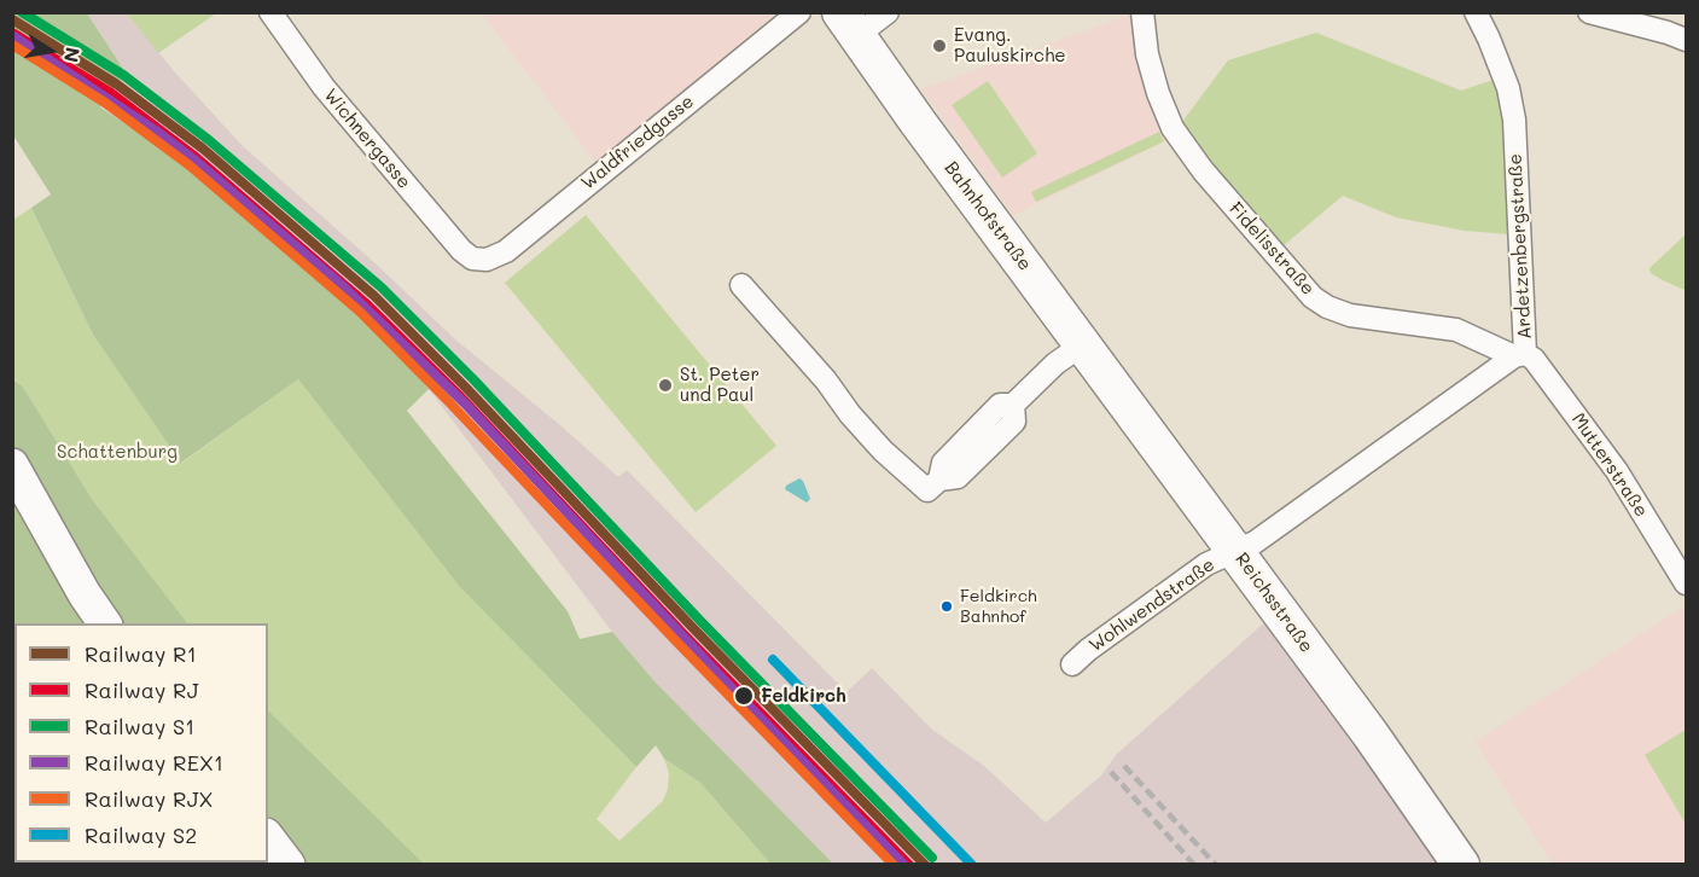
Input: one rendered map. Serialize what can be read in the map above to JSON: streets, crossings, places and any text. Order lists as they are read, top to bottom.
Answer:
{
  "streets": {
    "main road": ["Bahnhofstraße", "Reichsstraße"],
    "street": [
      "Wichnergasse",
      "Waldfriedgasse",
      "Ardetzenbergstraße",
      "Fidelisstraße",
      "Mutterstraße",
      "Wohlwendstraße"
    ]
  },
  "crossings": [
    ["Wichnergasse", "Waldfriedgasse"],
    ["Bahnhofstraße", "Reichsstraße"],
    ["Ardetzenbergstraße", "Fidelisstraße"],
    ["Ardetzenbergstraße", "Mutterstraße"],
    ["Ardetzenbergstraße", "Reichsstraße"],
    ["Ardetzenbergstraße", "Wohlwendstraße"],
    ["Fidelisstraße", "Mutterstraße"],
    ["Reichsstraße", "Wohlwendstraße"]
  ],
  "parks": ["Schattenburg"],
  "places": [
    "Evang. Pauluskirche",
    "St. Peter und Paul",
    "Feldkirch Bahnhof",
    "Feldkirch"
  ],
  "lines": [
    "rail line S1",
    "rail line R1",
    "rail line RJ",
    "rail line REX1",
    "rail line RJX",
    "rail line S2"
  ],
  "legend": [
    "Railway R1",
    "Railway RJ",
    "Railway S1",
    "Railway REX1",
    "Railway RJX",
    "Railway S2"
  ],
  "north": "right"
}
